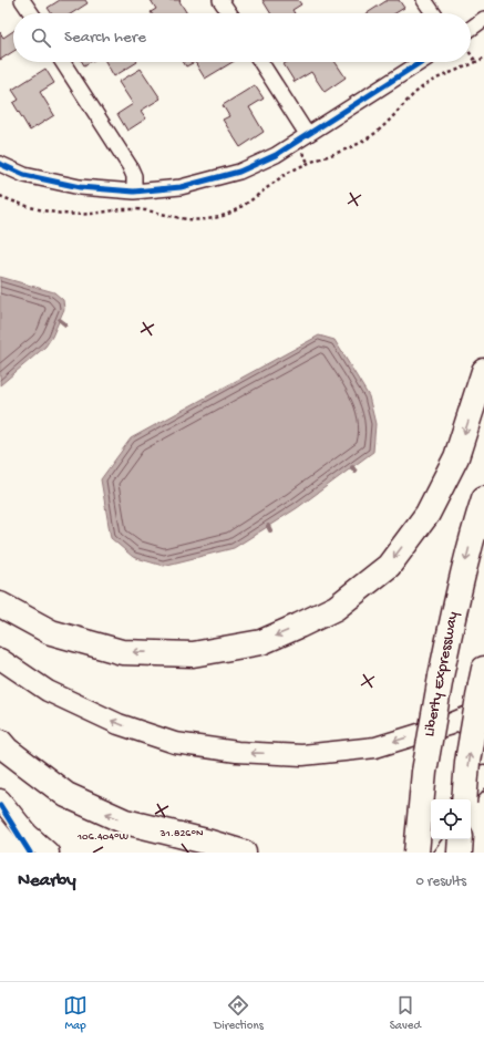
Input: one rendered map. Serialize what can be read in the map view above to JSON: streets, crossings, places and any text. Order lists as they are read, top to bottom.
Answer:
{
  "streets": {
    "highway": ["Liberty Expressway"]
  },
  "page": {
    "search": "Search here",
    "heading": ["Nearby", "0 results"],
    "nav": ["Map", "Directions", "Saved"]
  },
  "coordinates": ["31.826°N", "106.404°W"]
}
